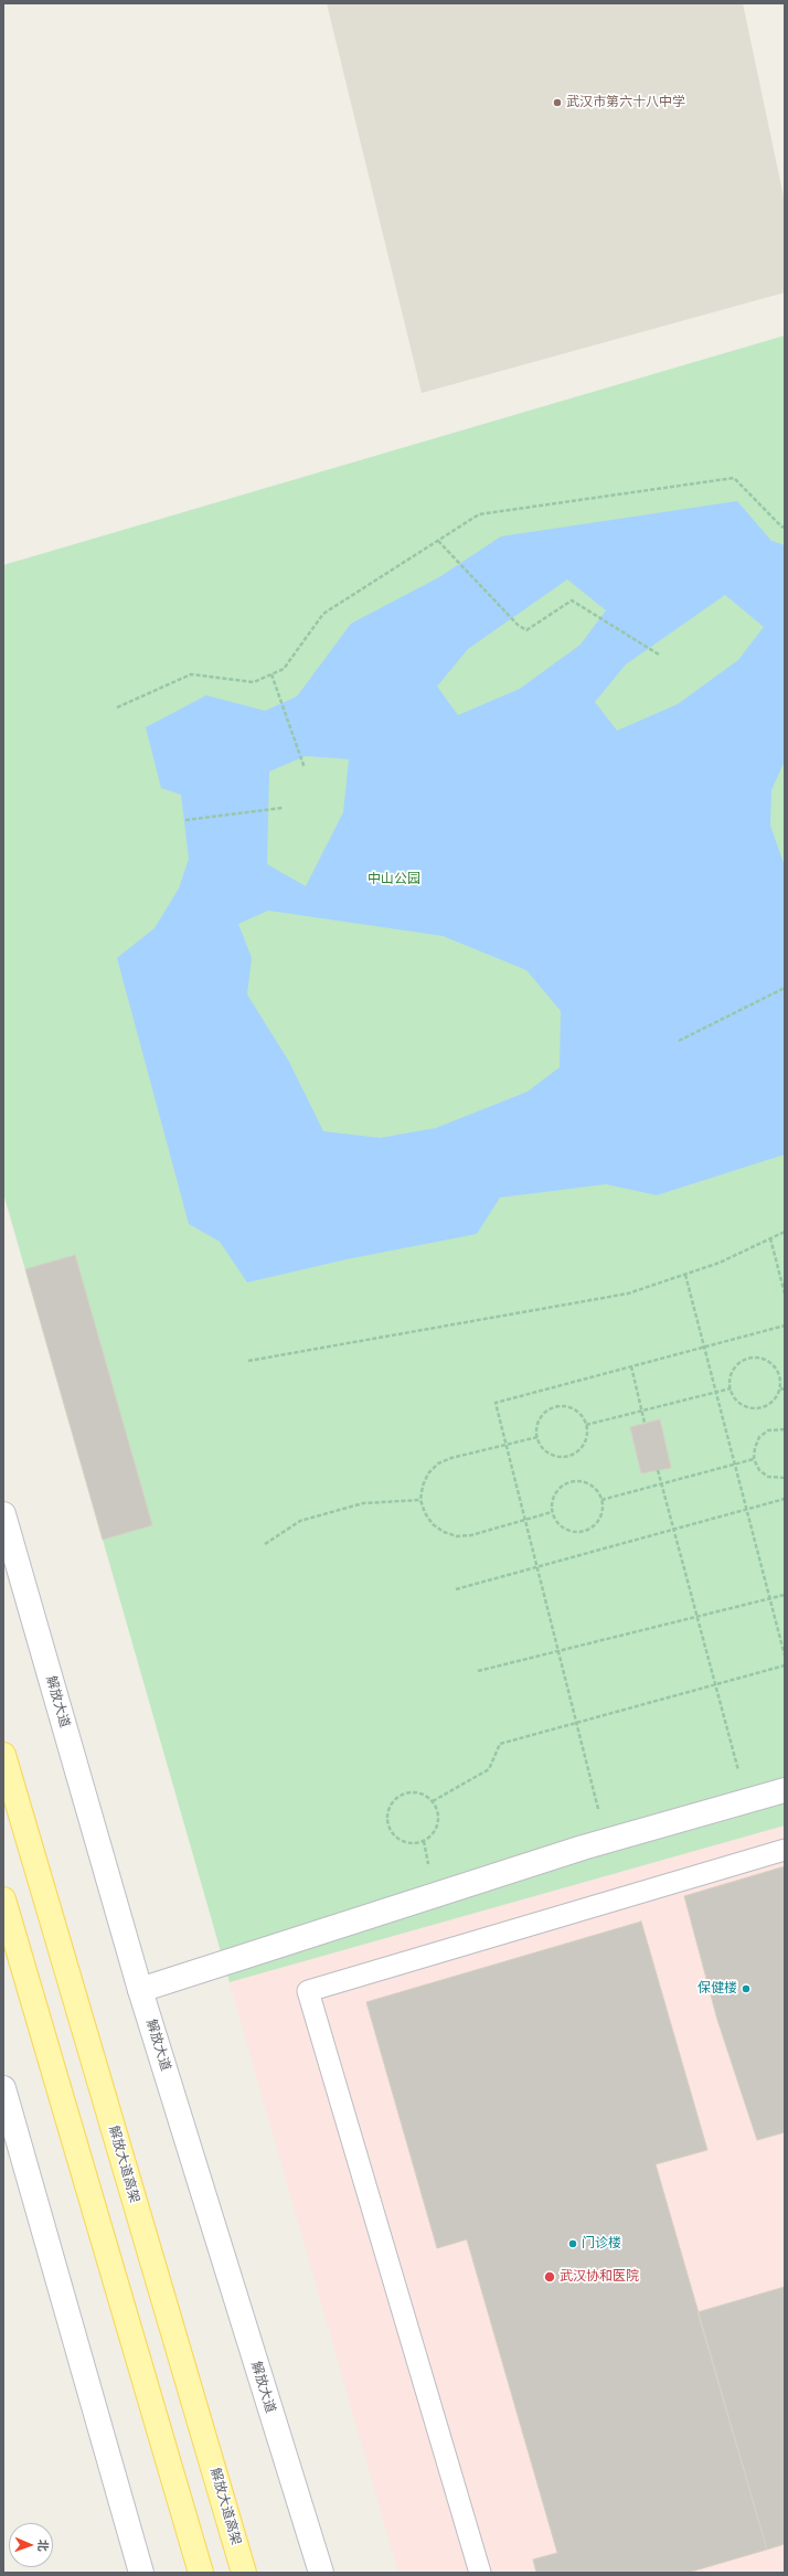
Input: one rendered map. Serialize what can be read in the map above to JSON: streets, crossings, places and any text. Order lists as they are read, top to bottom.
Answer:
{
  "streets": {
    "main road": ["解放大道", "解放大道高架"]
  },
  "parks": ["中山公园"],
  "places": [
    "武汉市第六十八中学",
    "保健楼",
    "门诊楼",
    "武汉协和医院"
  ],
  "north": "right"
}
